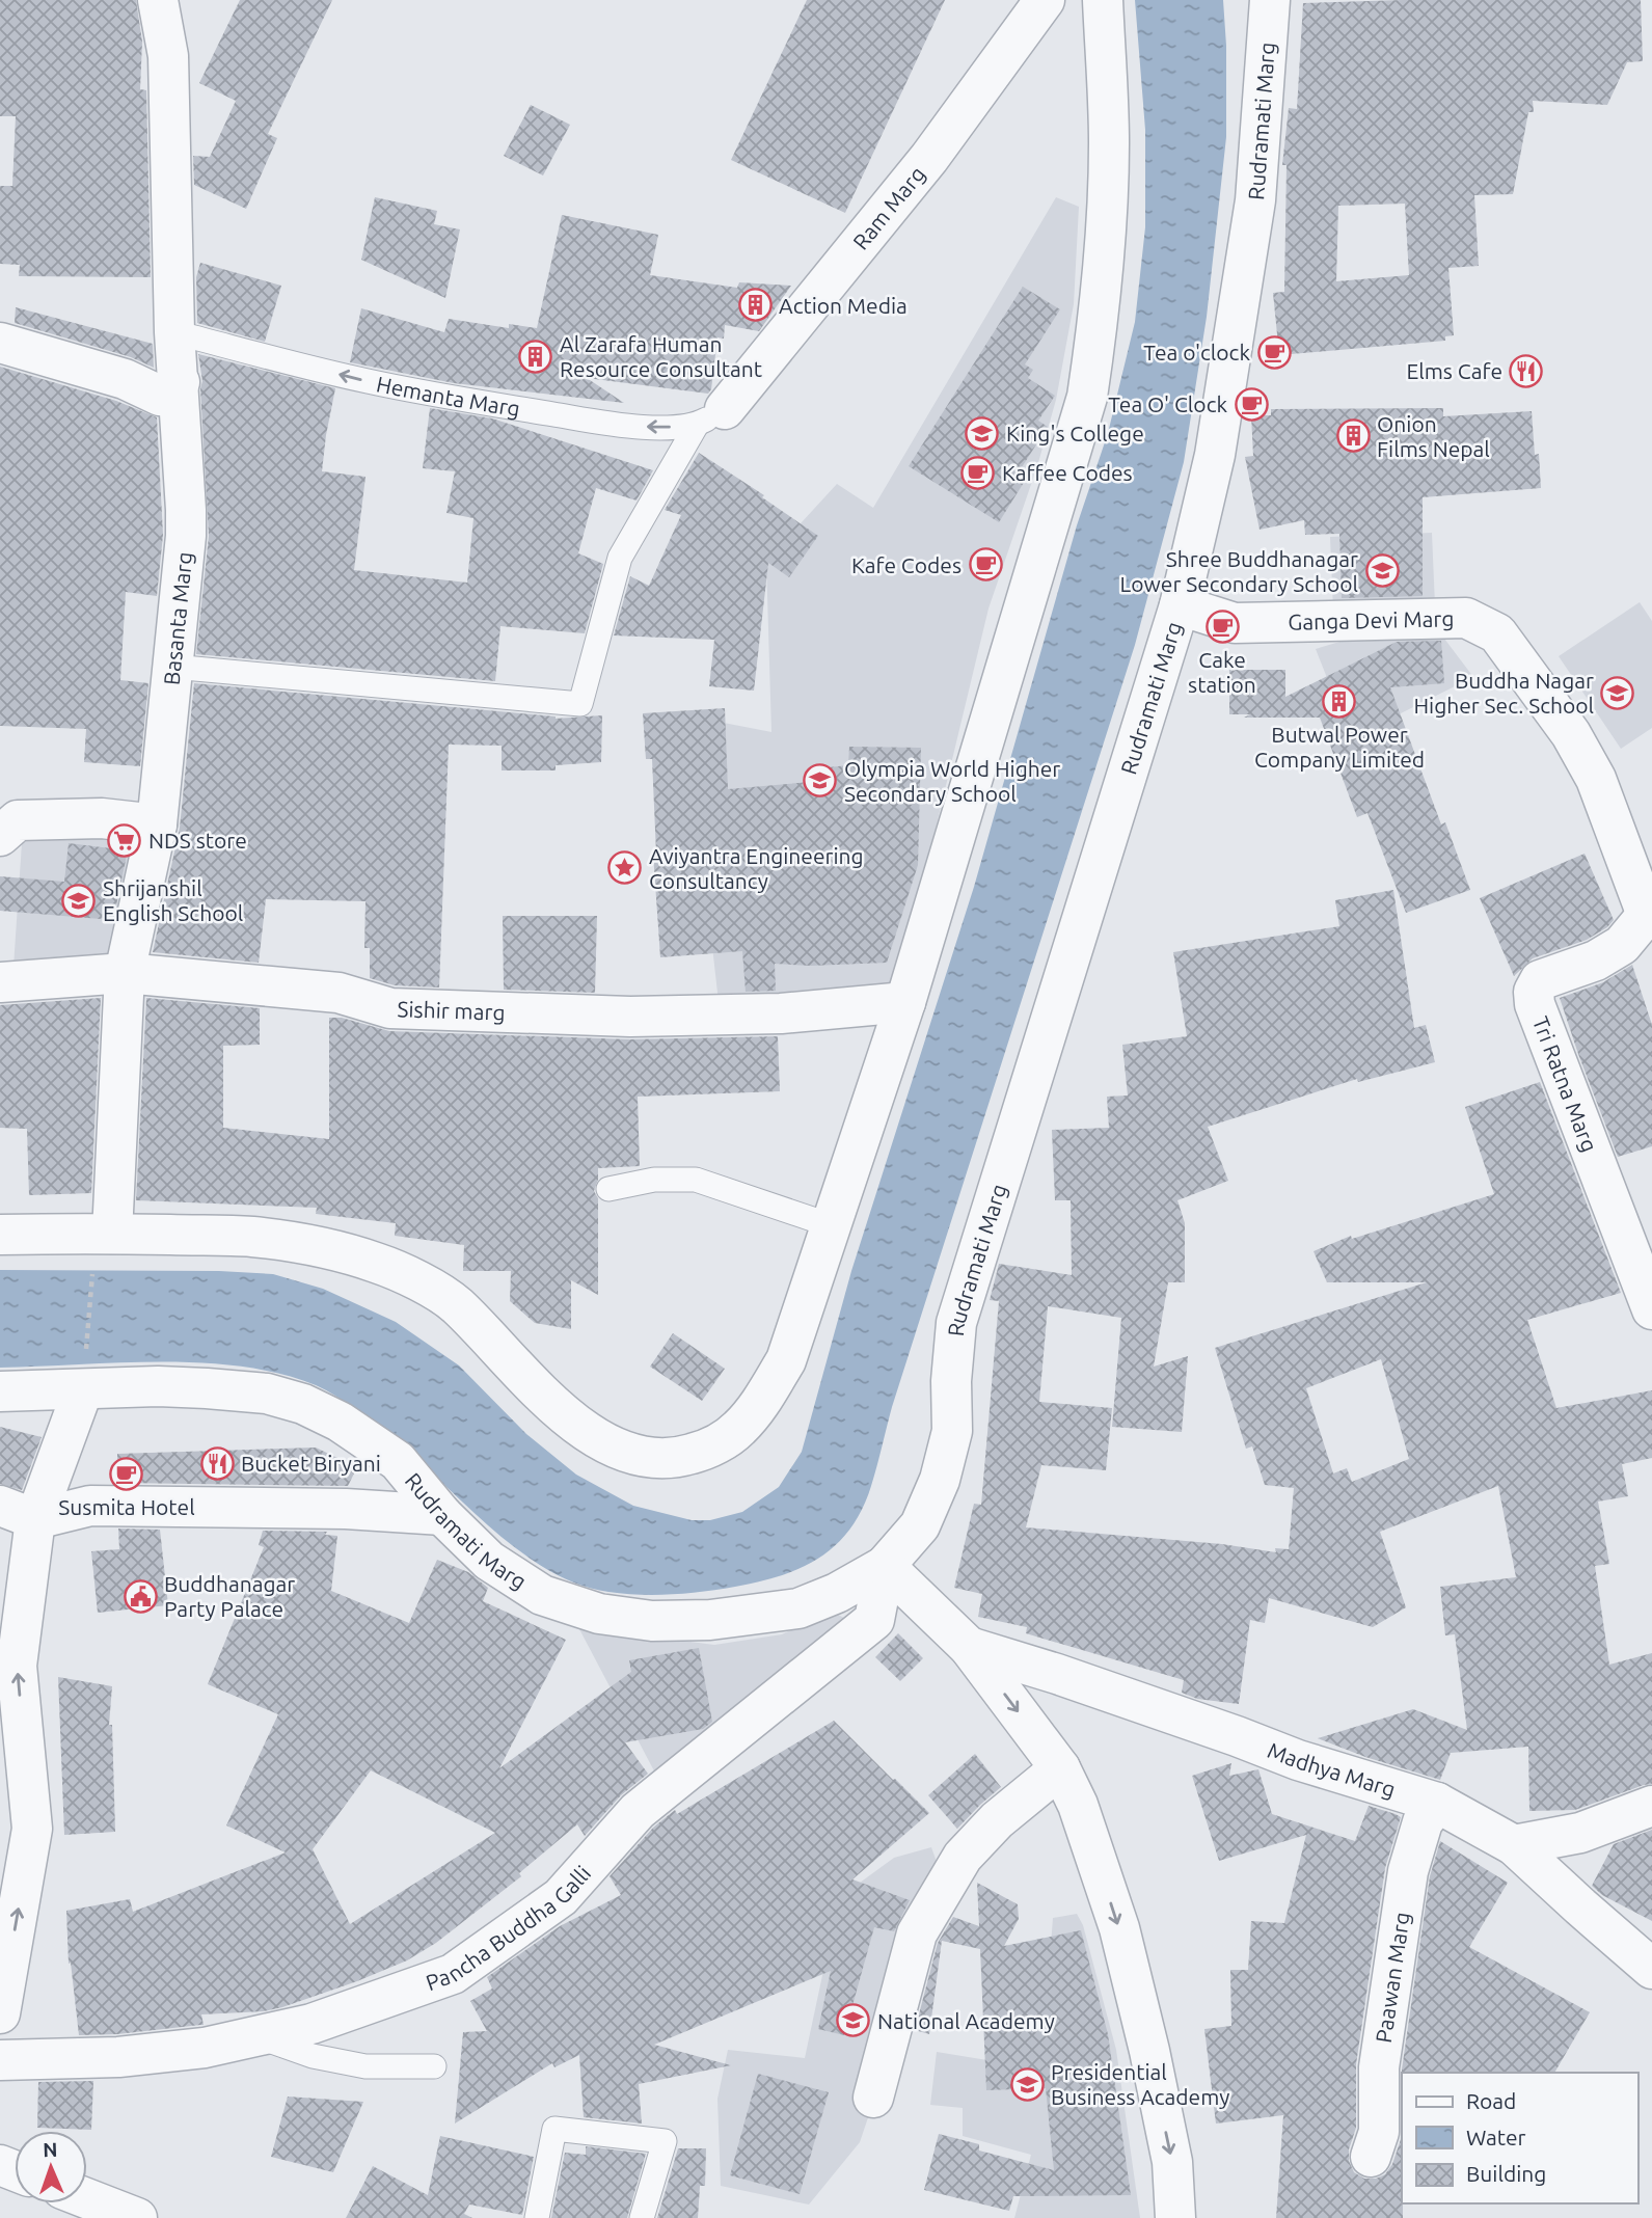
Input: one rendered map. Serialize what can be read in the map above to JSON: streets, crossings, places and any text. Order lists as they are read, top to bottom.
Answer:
{
  "streets": {
    "street": [
      "Rudramati Marg",
      "Ram Marg",
      "Basanta Marg",
      "Ganga Devi Marg",
      "Sishir marg",
      "Tri Ratna Marg",
      "Madhya Marg",
      "Pancha Buddha Galli",
      "Paawan Marg"
    ],
    "lane": ["Hemanta Marg"]
  },
  "crossings": [
    ["Rudramati Marg", "Ganga Devi Marg"],
    ["Rudramati Marg", "Pancha Buddha Galli"],
    ["Ram Marg", "Hemanta Marg"],
    ["Hemanta Marg", "Basanta Marg"],
    ["Basanta Marg", "Sishir marg"],
    ["Ganga Devi Marg", "Tri Ratna Marg"],
    ["Madhya Marg", "Paawan Marg"]
  ],
  "one_way": ["Hemanta Marg"],
  "places": {
    "building": [
      "Action Media",
      "Al Zarafa Human Resource Consultant",
      "Onion Films Nepal",
      "Butwal Power Company Limited"
    ],
    "cafe": [
      "Tea o'clock",
      "Tea O' Clock",
      "Kaffee Codes",
      "Kafe Codes",
      "Cake station",
      "Susmita Hotel"
    ],
    "restaurant": ["Elms Cafe", "Bucket Biryani"],
    "school or university": [
      "King's College",
      "Shree Buddhanagar Lower Secondary School",
      "Buddha Nagar Higher Sec. School",
      "Olympia World Higher Secondary School",
      "Shrijanshil English School",
      "National Academy",
      "Presidential Business Academy"
    ],
    "supermarket": ["NDS store"],
    "place": ["Aviyantra Engineering Consultancy"],
    "public building": ["Buddhanagar Party Palace"]
  },
  "legend": ["Road", "Water", "Building"],
  "north": "top"
}
